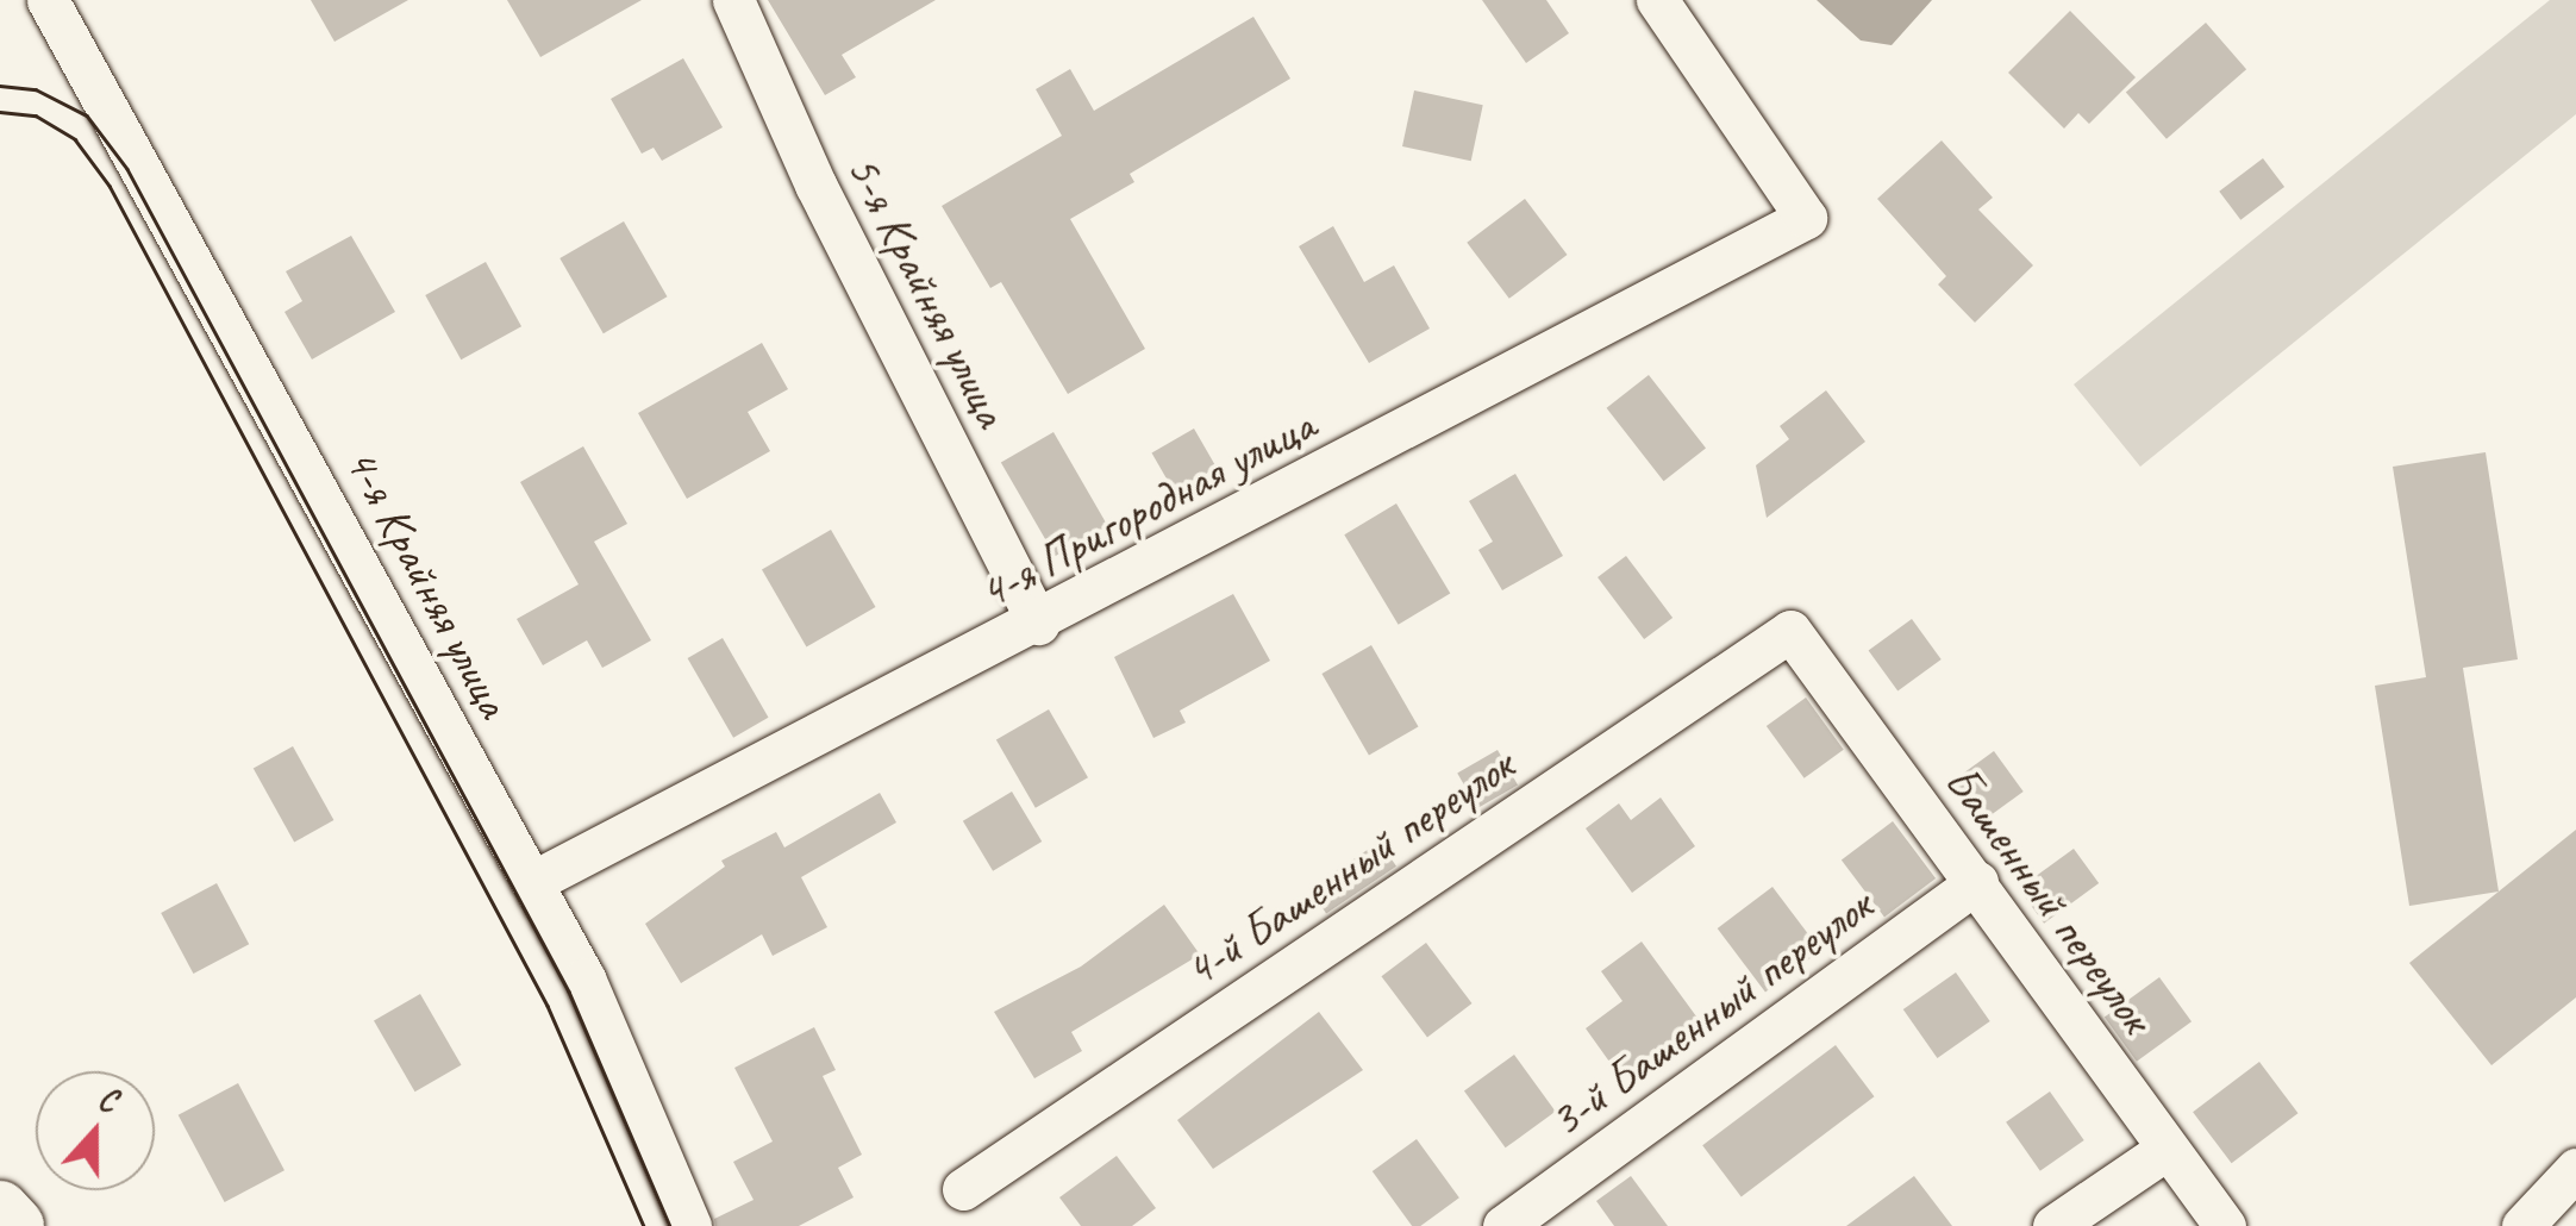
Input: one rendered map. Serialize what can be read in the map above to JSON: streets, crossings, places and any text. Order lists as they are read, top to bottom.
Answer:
{
  "streets": {
    "street": [
      "5-я Крайняя улица",
      "4-я Пригородная улица",
      "4-я Крайняя улица",
      "4-й Башенный переулок",
      "Башенный переулок",
      "3-й Башенный переулок"
    ]
  },
  "crossings": [
    ["5-я Крайняя улица", "4-я Пригородная улица"],
    ["4-я Пригородная улица", "4-я Крайняя улица"],
    ["4-й Башенный переулок", "Башенный переулок"],
    ["Башенный переулок", "3-й Башенный переулок"]
  ],
  "north": "top"
}
